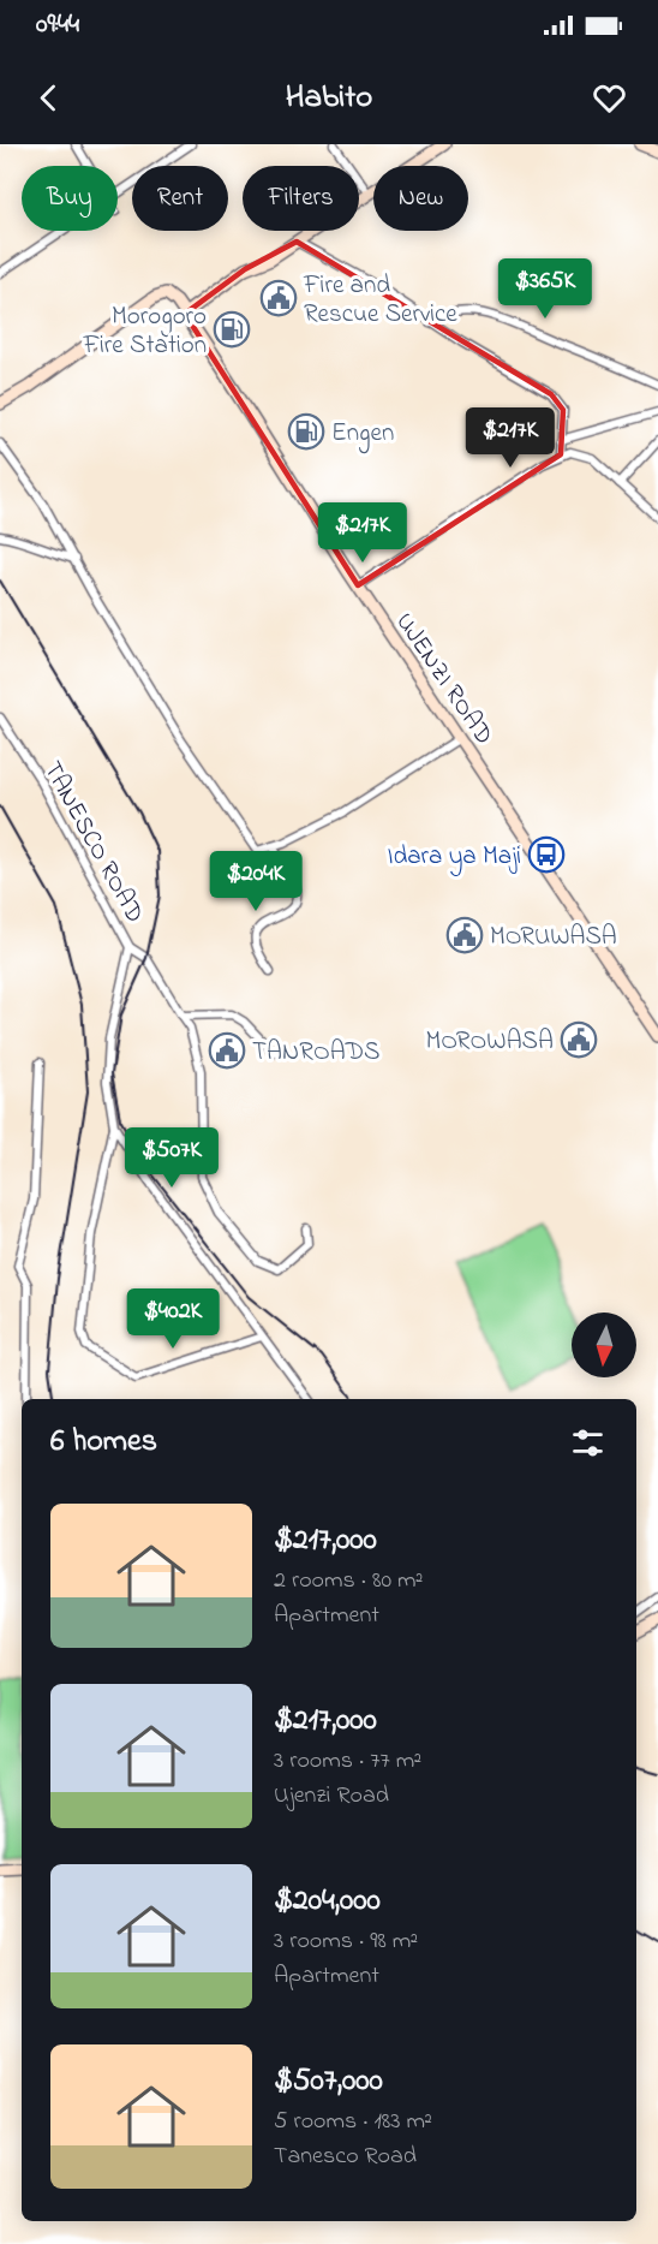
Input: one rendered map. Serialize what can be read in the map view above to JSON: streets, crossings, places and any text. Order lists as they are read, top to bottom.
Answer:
{
  "streets": {
    "street": ["UJENZI ROAD", "TANESCO ROAD"]
  },
  "places": {
    "public building": [
      "Fire and Rescue Service",
      "MORUWASA",
      "MOROWASA",
      "TANROADS"
    ],
    "fuel station": ["Morogoro Fire Station", "Engen"],
    "bus stop": ["Idara ya Maji"]
  },
  "north": "bottom",
  "page": {
    "status": "09:44",
    "header": "Habito",
    "chip": [
      "Buy",
      "Rent",
      "Filters",
      "New"
    ],
    "price": [
      "$365K",
      "$217K",
      "$217K",
      "$204K",
      "$507K",
      "$402K"
    ],
    "heading": "6 homes",
    "list": [
      {
        "name": "$217,000",
        "note": "2 rooms · 80 m² · Apartment"
      },
      {
        "name": "$217,000",
        "note": "3 rooms · 77 m² · Ujenzi Road"
      },
      {
        "name": "$204,000",
        "note": "3 rooms · 98 m² · Apartment"
      },
      {
        "name": "$507,000",
        "note": "5 rooms · 183 m² · Tanesco Road"
      }
    ]
  }
}
